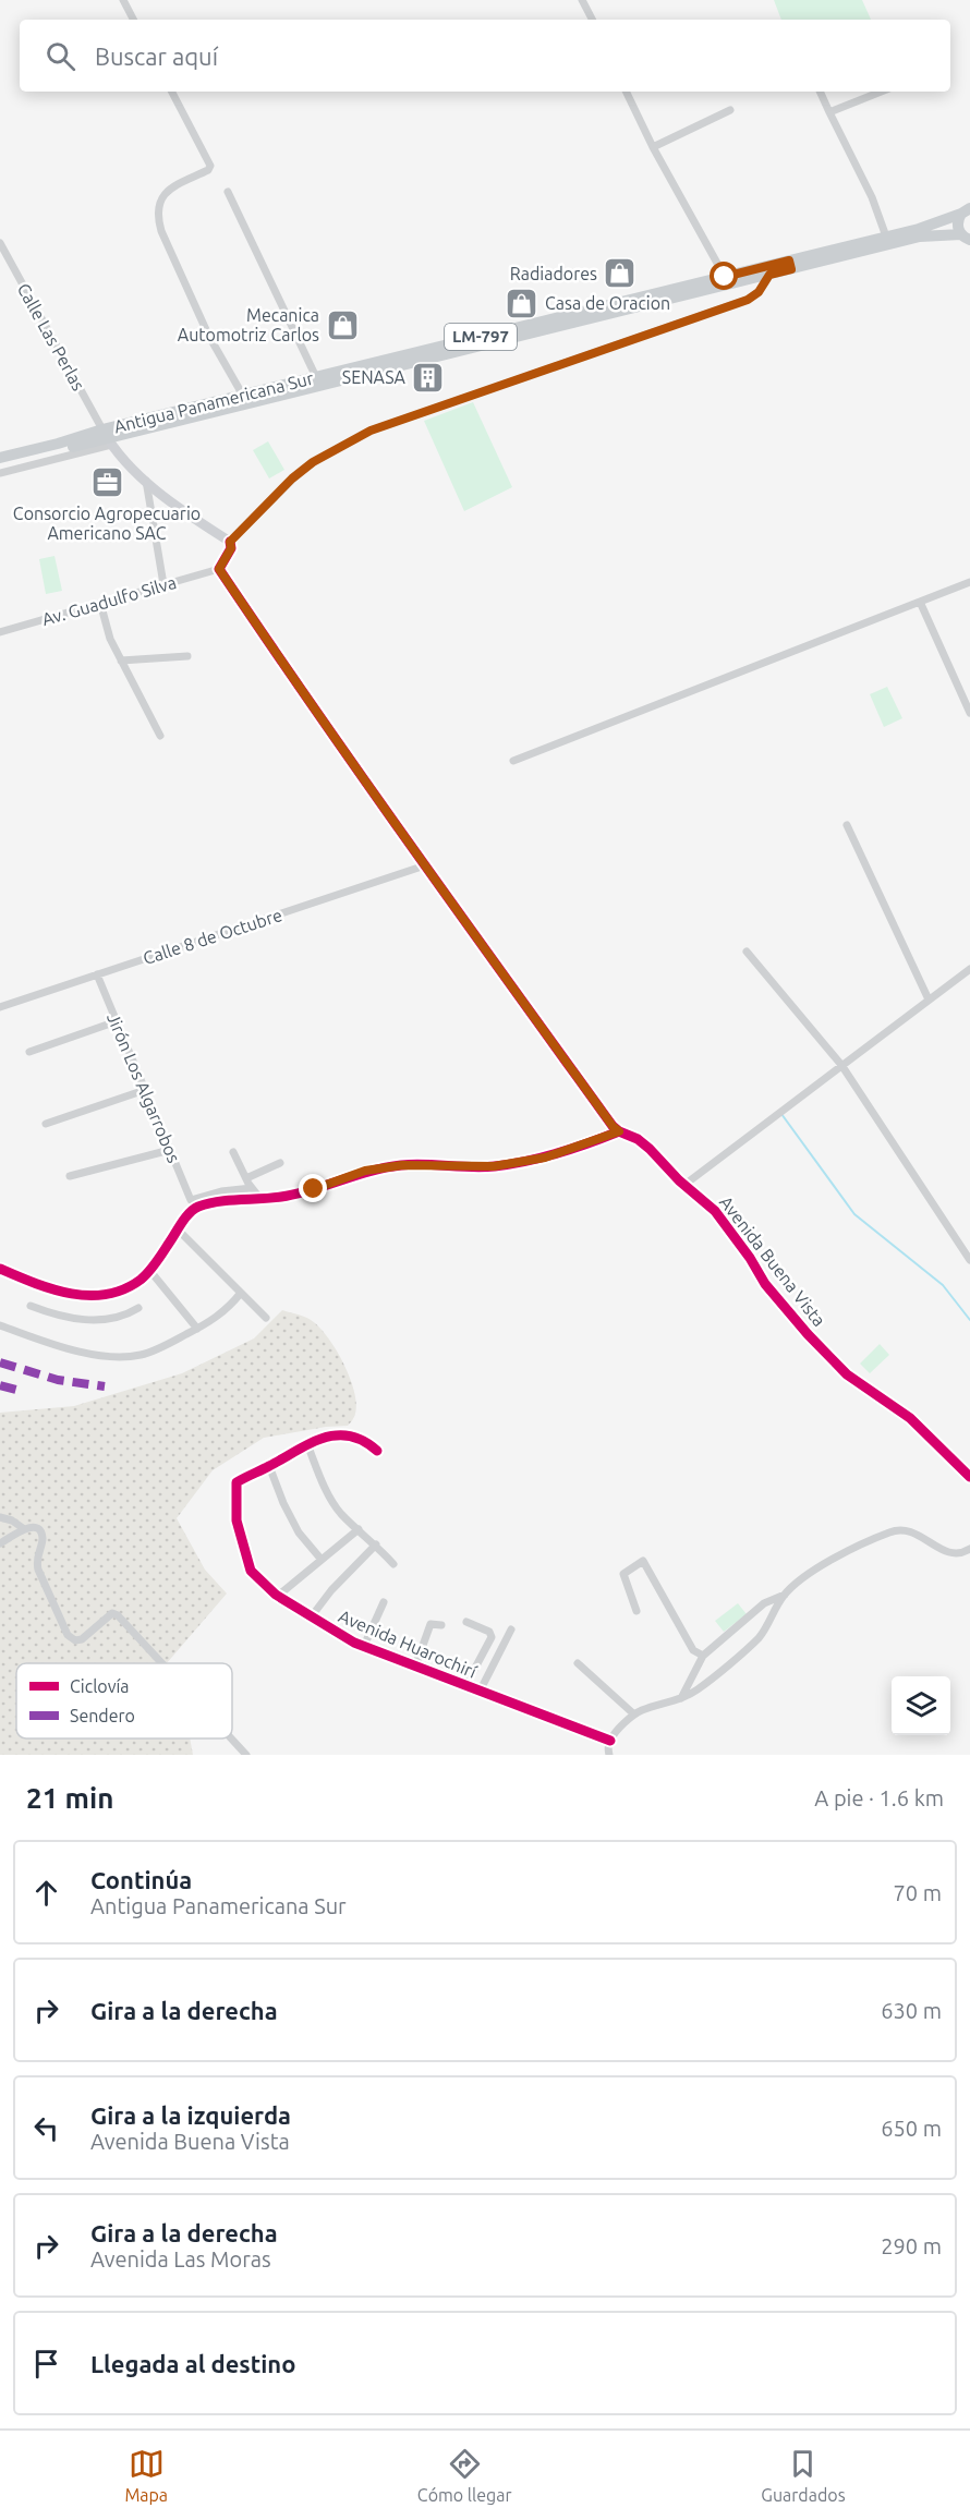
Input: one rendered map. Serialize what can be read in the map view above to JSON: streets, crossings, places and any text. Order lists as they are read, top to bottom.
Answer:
{
  "streets": {
    "main road": ["LM-797", "Antigua Panamericana Sur"],
    "street": [
      "Calle Las Perlas",
      "Av. Guadulfo Silva",
      "Calle 8 de Octubre",
      "Jirón Los Algarrobos",
      "Avenida Buena Vista",
      "Avenida Huarochirí"
    ]
  },
  "crossings": [
    ["Calle Las Perlas", "Antigua Panamericana Sur"],
    ["LM-797", "Antigua Panamericana Sur"],
    ["Av. Guadulfo Silva", "Avenida Buena Vista"],
    ["Calle 8 de Octubre", "Jirón Los Algarrobos"],
    ["Calle 8 de Octubre", "Avenida Buena Vista"]
  ],
  "places": {
    "shop": ["Radiadores", "Casa de Oracion", "Mecanica Automotriz Carlos"],
    "building": ["SENASA"],
    "office": ["Consorcio Agropecuario Americano SAC"]
  },
  "legend": ["Ciclovía", "Sendero"],
  "page": {
    "search": "Buscar aquí",
    "heading": ["21 min", "A pie · 1.6 km"],
    "list": [
      ["Continúa", "Antigua Panamericana Sur", "70 m"],
      ["Gira a la derecha", "630 m"],
      ["Gira a la izquierda", "Avenida Buena Vista", "650 m"],
      ["Gira a la derecha", "Avenida Las Moras", "290 m"],
      "Llegada al destino"
    ],
    "nav": ["Mapa", "Cómo llegar", "Guardados"]
  }
}
